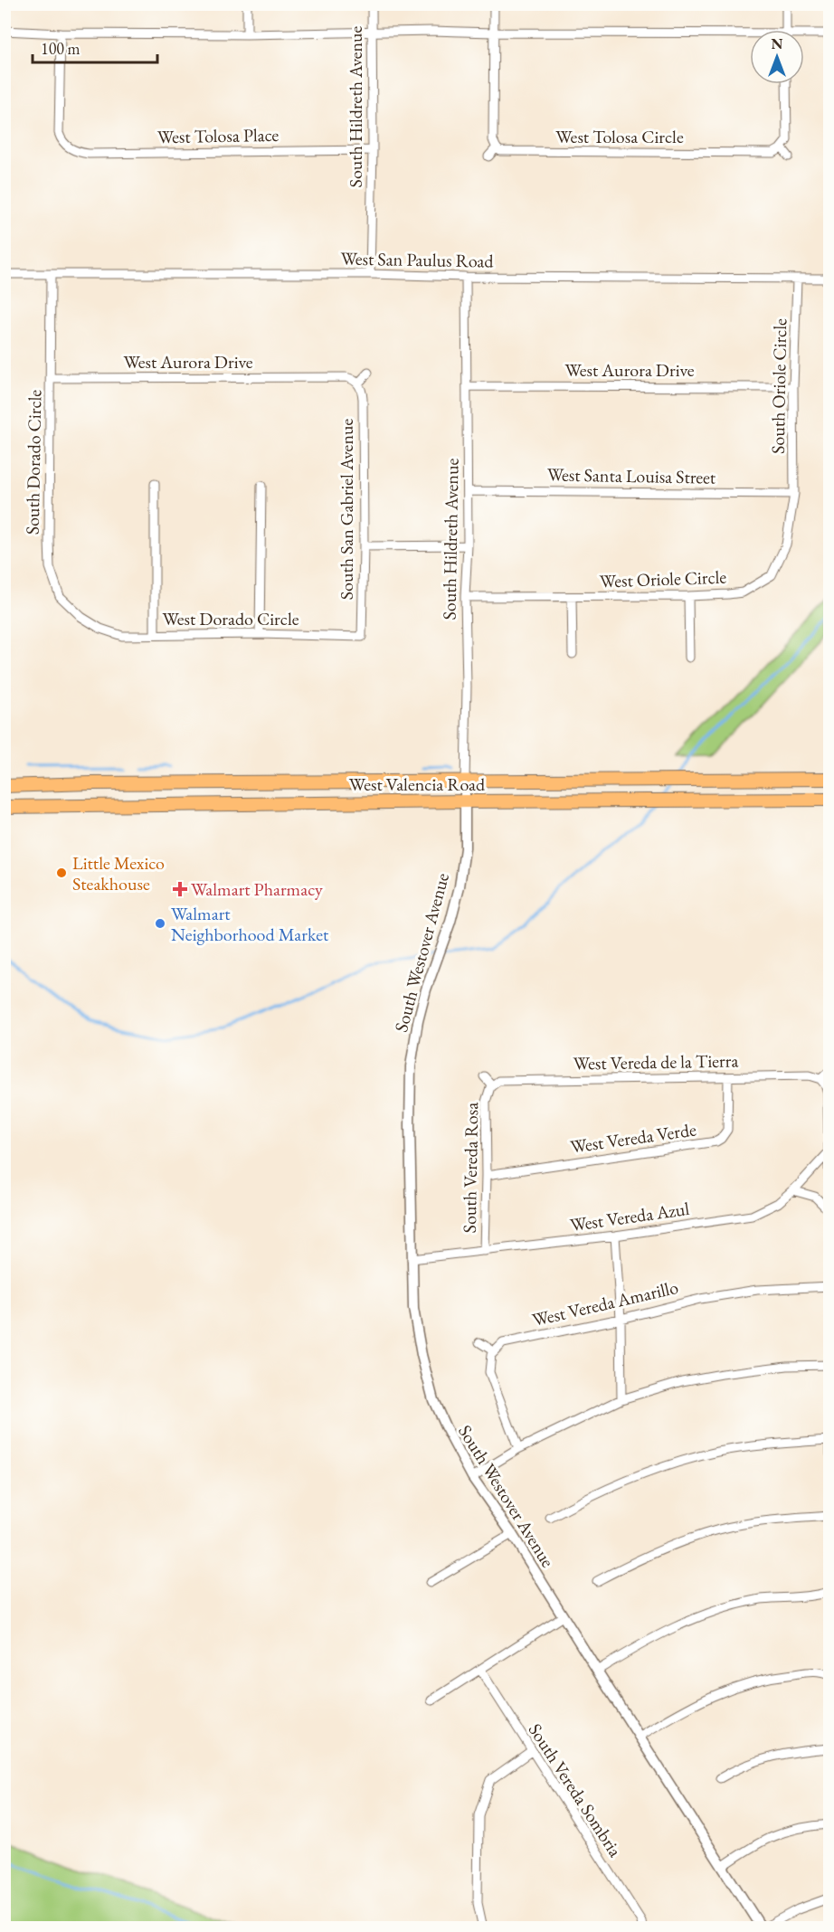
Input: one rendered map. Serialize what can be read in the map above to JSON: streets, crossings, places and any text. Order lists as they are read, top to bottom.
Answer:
{
  "streets": {
    "main road": ["West Valencia Road"],
    "street": [
      "South Hildreth Avenue",
      "West Tolosa Place",
      "West Tolosa Circle",
      "West San Paulus Road",
      "West Aurora Drive",
      "South Oriole Circle",
      "South Dorado Circle",
      "West Santa Louisa Street",
      "South San Gabriel Avenue",
      "West Oriole Circle",
      "West Dorado Circle",
      "South Westover Avenue",
      "West Vereda de la Tierra",
      "West Vereda Verde",
      "South Vereda Rosa",
      "West Vereda Azul",
      "West Vereda Amarillo",
      "South Vereda Sombria"
    ]
  },
  "crossings": [
    ["South Hildreth Avenue", "West Tolosa Place"],
    ["South Hildreth Avenue", "West San Paulus Road"],
    ["South Hildreth Avenue", "West Aurora Drive"],
    ["South Hildreth Avenue", "West Santa Louisa Street"],
    ["South Hildreth Avenue", "West Oriole Circle"],
    ["South Hildreth Avenue", "West Valencia Road"],
    ["South Hildreth Avenue", "South Westover Avenue"],
    ["West San Paulus Road", "South Oriole Circle"],
    ["West San Paulus Road", "South Dorado Circle"],
    ["West Aurora Drive", "South Oriole Circle"],
    ["West Aurora Drive", "South Dorado Circle"],
    ["West Aurora Drive", "South San Gabriel Avenue"],
    ["South Oriole Circle", "West Santa Louisa Street"],
    ["South Oriole Circle", "West Oriole Circle"],
    ["South Dorado Circle", "West Dorado Circle"],
    ["West Santa Louisa Street", "West Oriole Circle"],
    ["South San Gabriel Avenue", "West Dorado Circle"],
    ["West Valencia Road", "South Westover Avenue"],
    ["South Westover Avenue", "West Vereda Azul"],
    ["West Vereda de la Tierra", "West Vereda Verde"],
    ["West Vereda de la Tierra", "South Vereda Rosa"],
    ["West Vereda Verde", "South Vereda Rosa"],
    ["South Vereda Rosa", "West Vereda Azul"]
  ],
  "places": {
    "other": ["Little Mexico Steakhouse", "Walmart Neighborhood Market"],
    "health": ["Walmart Pharmacy"]
  },
  "scale_bar": "100 m",
  "north": "top"
}
